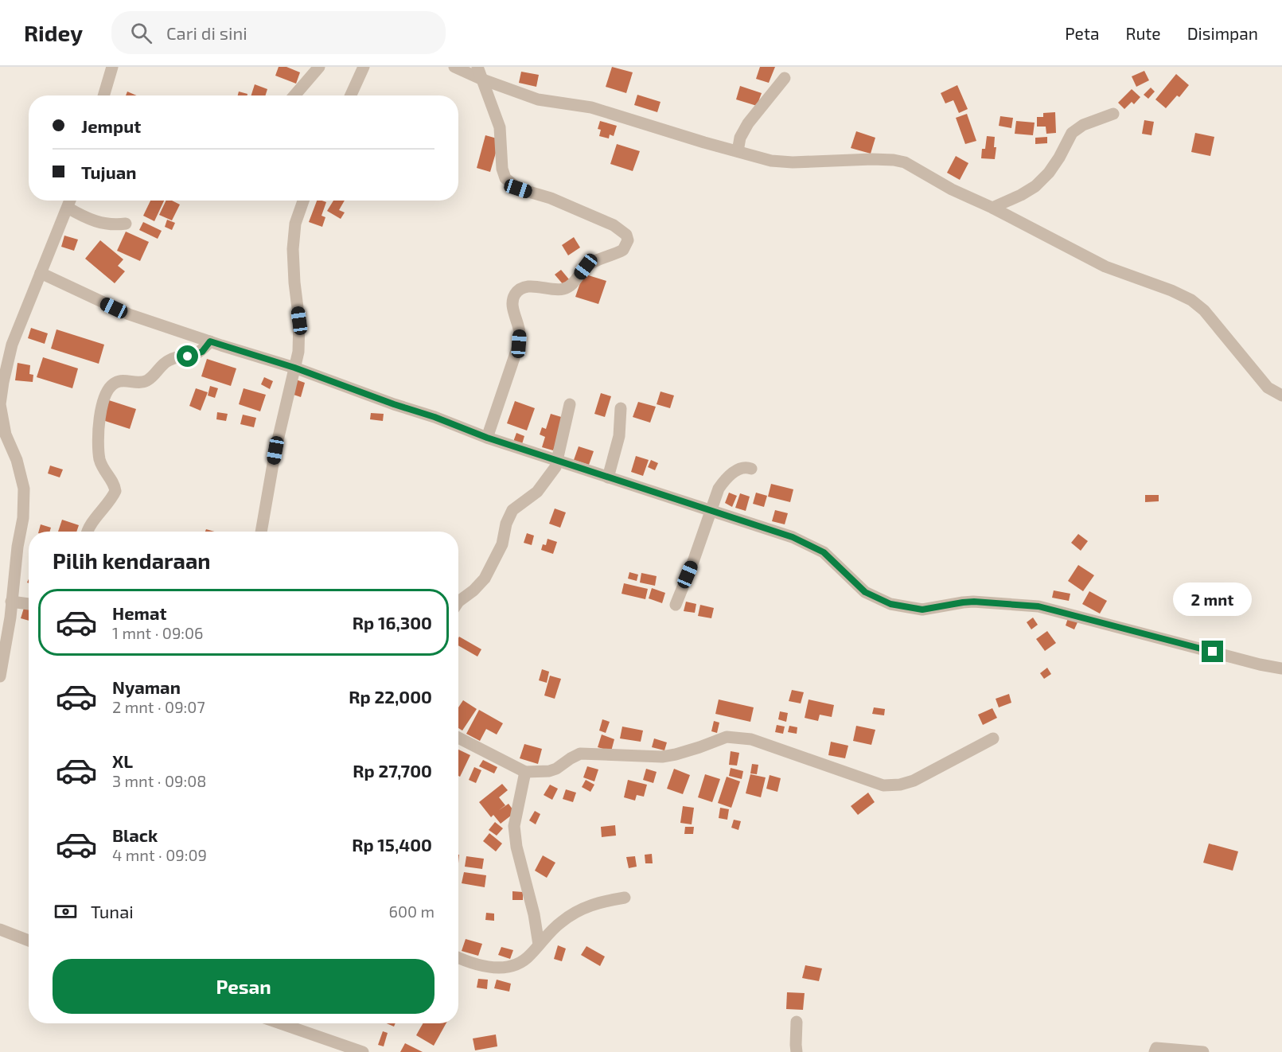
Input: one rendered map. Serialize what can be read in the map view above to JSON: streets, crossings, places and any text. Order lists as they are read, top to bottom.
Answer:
{
  "page": {
    "header": "Ridey",
    "search": "Cari di sini",
    "nav": ["Peta", "Rute", "Disimpan"],
    "banner": ["Jemput", "Tujuan"],
    "heading": "Pilih kendaraan",
    "bubble": "2 mnt",
    "list": [
      {
        "name": "Hemat",
        "note": "1 mnt · 09:06",
        "value": "Rp 16,300"
      },
      {
        "name": "Nyaman",
        "note": "2 mnt · 09:07",
        "value": "Rp 22,000"
      },
      {
        "name": "XL",
        "note": "3 mnt · 09:08",
        "value": "Rp 27,700"
      },
      {
        "name": "Black",
        "note": "4 mnt · 09:09",
        "value": "Rp 15,400"
      }
    ],
    "pay": ["Tunai", "600 m"],
    "buttons": "Pesan"
  }
}
